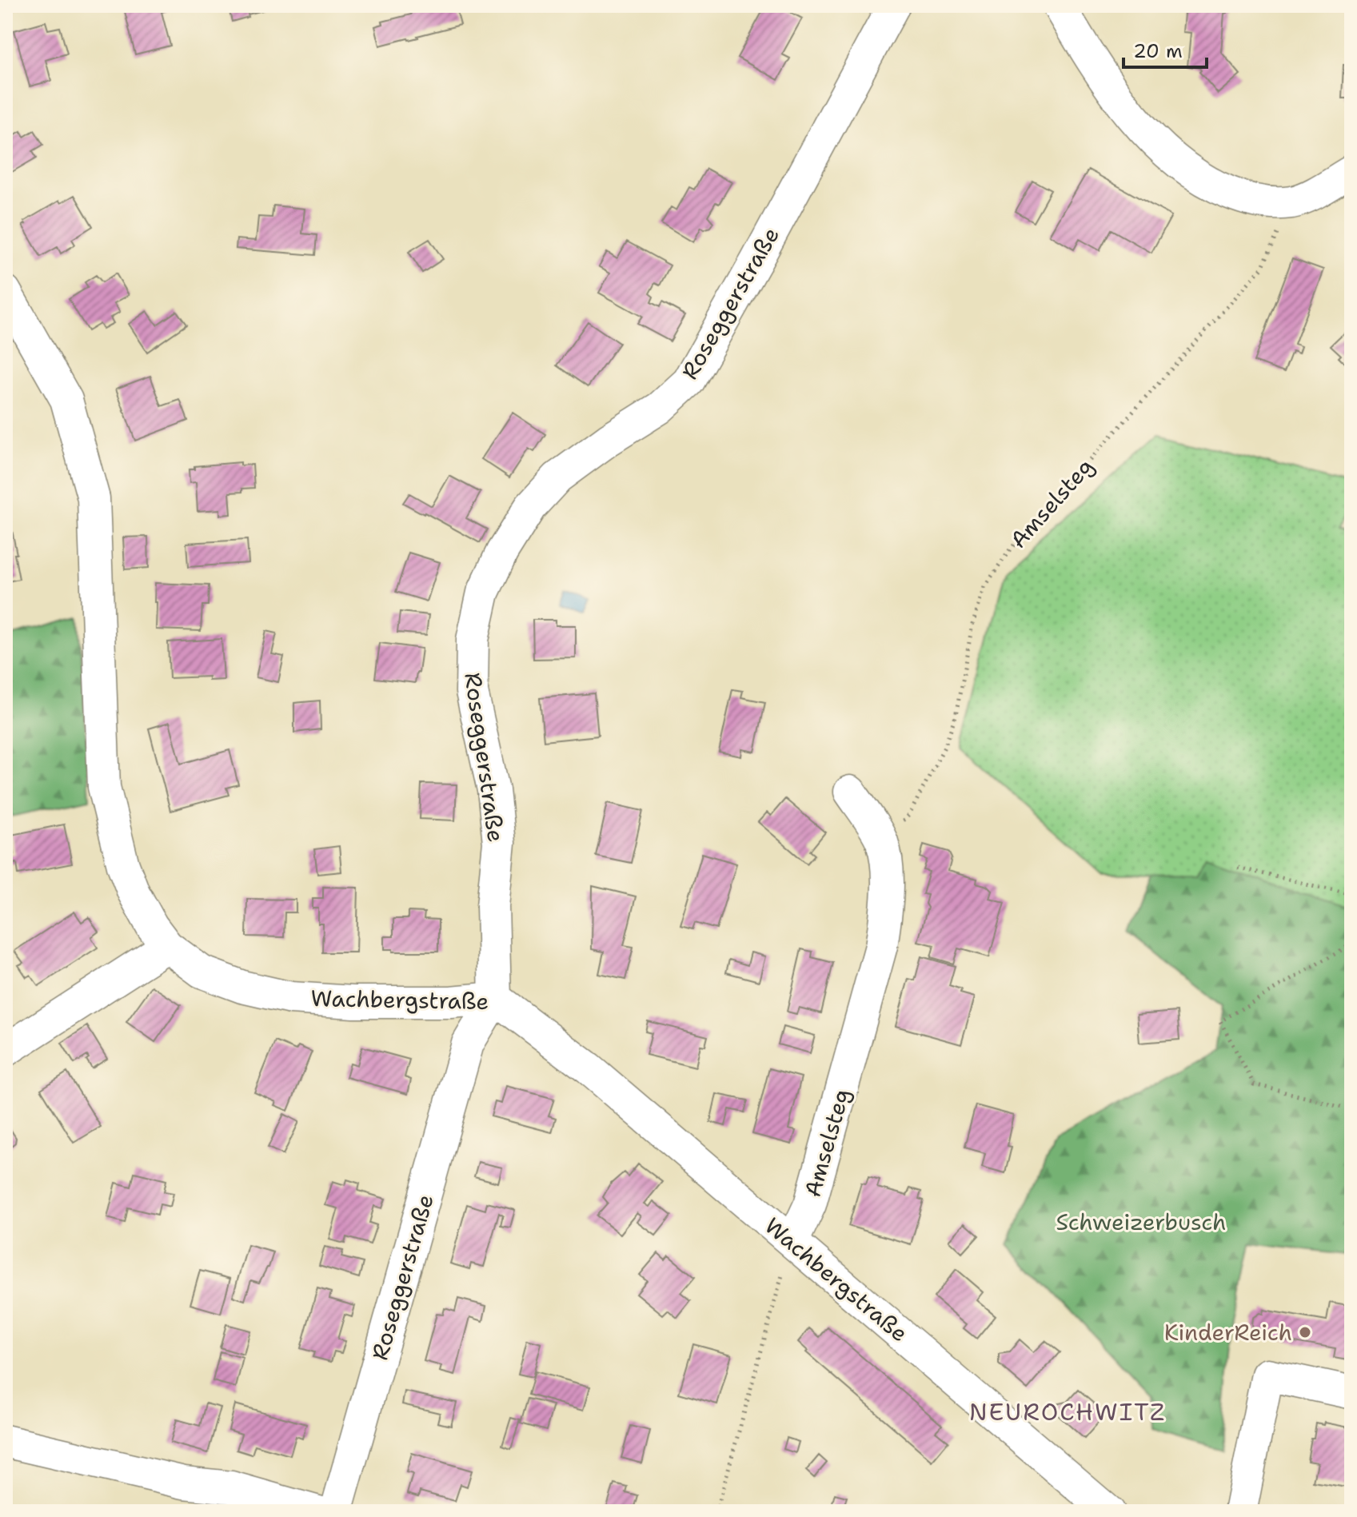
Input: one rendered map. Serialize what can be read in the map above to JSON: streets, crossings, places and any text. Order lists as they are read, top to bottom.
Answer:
{
  "streets": {
    "street": ["Roseggerstraße", "Amselsteg", "Wachbergstraße"]
  },
  "crossings": [
    ["Roseggerstraße", "Wachbergstraße"],
    ["Amselsteg", "Wachbergstraße"]
  ],
  "districts": ["NEUROCHWITZ"],
  "parks": ["Schweizerbusch"],
  "places": ["KinderReich"],
  "scale_bar": "20 m"
}
